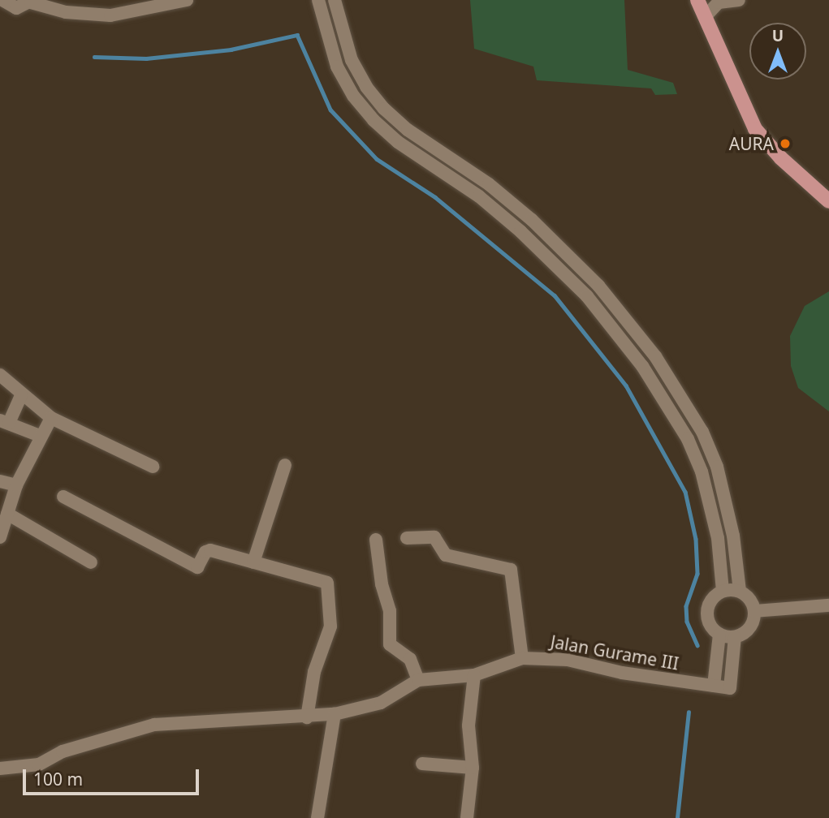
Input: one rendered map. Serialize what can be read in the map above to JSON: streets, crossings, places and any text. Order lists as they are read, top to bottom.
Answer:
{
  "streets": {
    "street": ["Jalan Gurame III"]
  },
  "places": ["AURA"],
  "scale_bar": "100 m",
  "north": "top"
}
